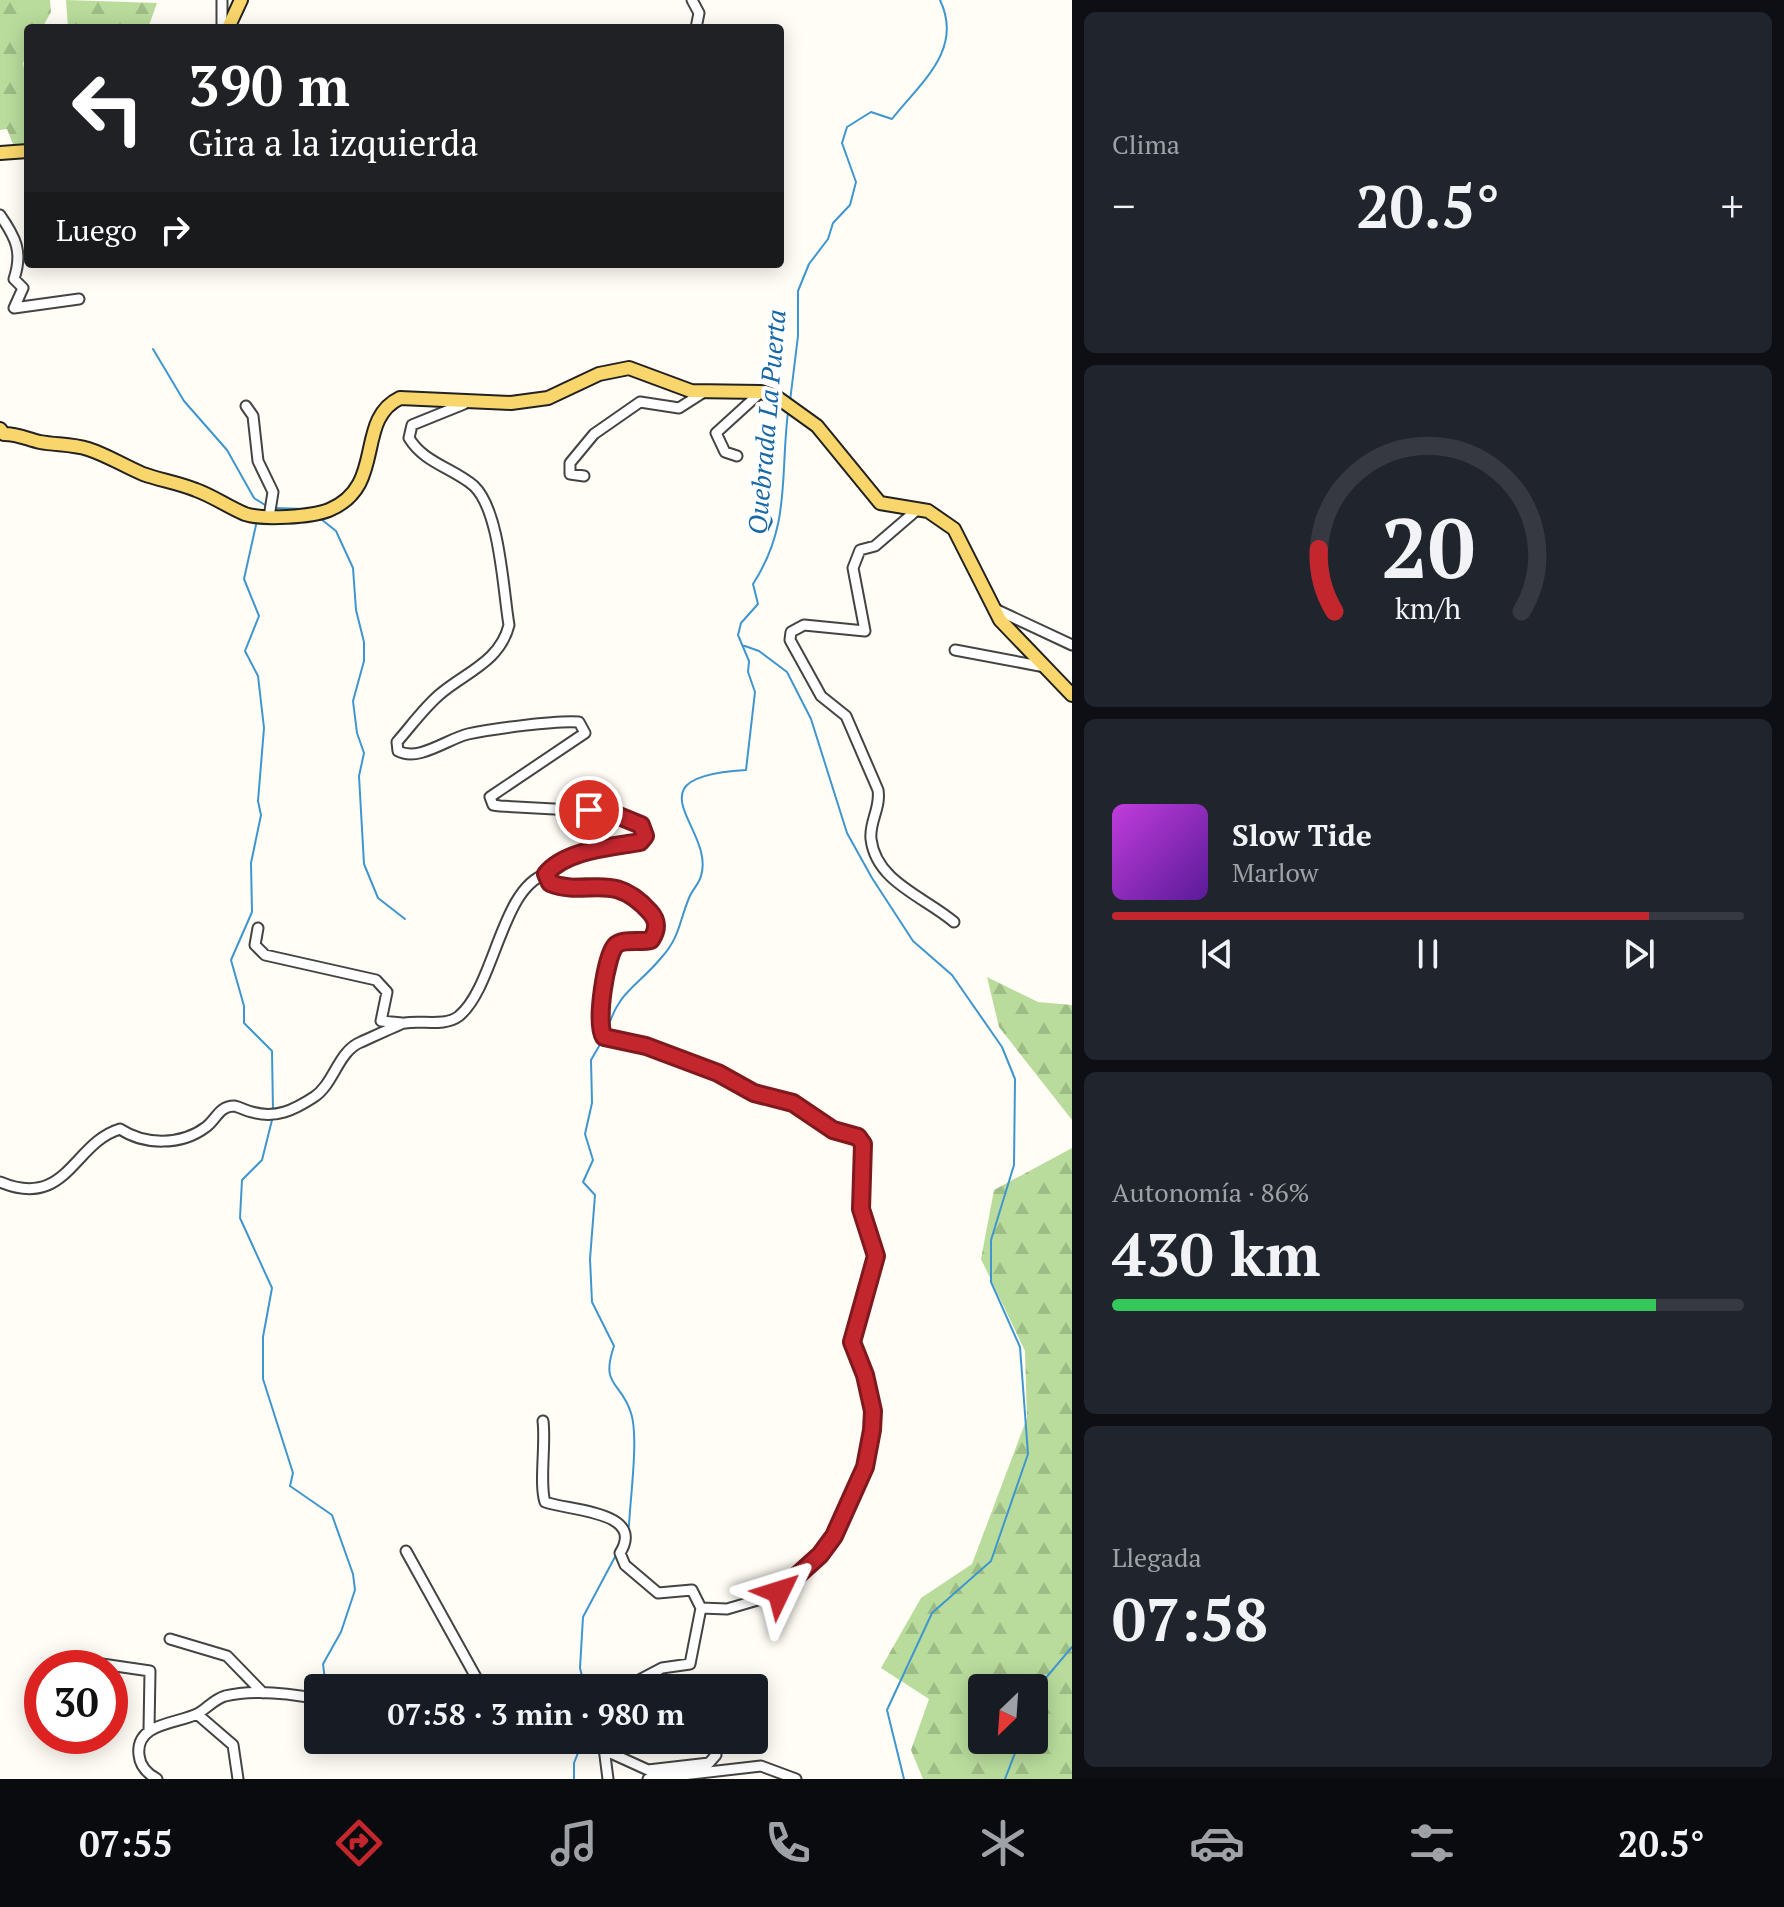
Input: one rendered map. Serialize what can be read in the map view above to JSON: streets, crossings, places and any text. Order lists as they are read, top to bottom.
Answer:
{
  "water": ["Quebrada La Puerta"],
  "north": "bottom left",
  "page": {
    "tile": [
      "Clima",
      ["Autonomía · 86%", "430 km"],
      ["Llegada", "07:58"]
    ],
    "turn": ["390 m", "Gira a la izquierda"],
    "heat": ["−", "20.5°", "+"],
    "then": "Luego",
    "song": ["Slow Tide", "Marlow"],
    "limit": "30",
    "trip": "07:58 · 3 min · 980 m",
    "tabs": ["07:55", "20.5°"],
    "gauge": ["20", "km/h"]
  }
}
